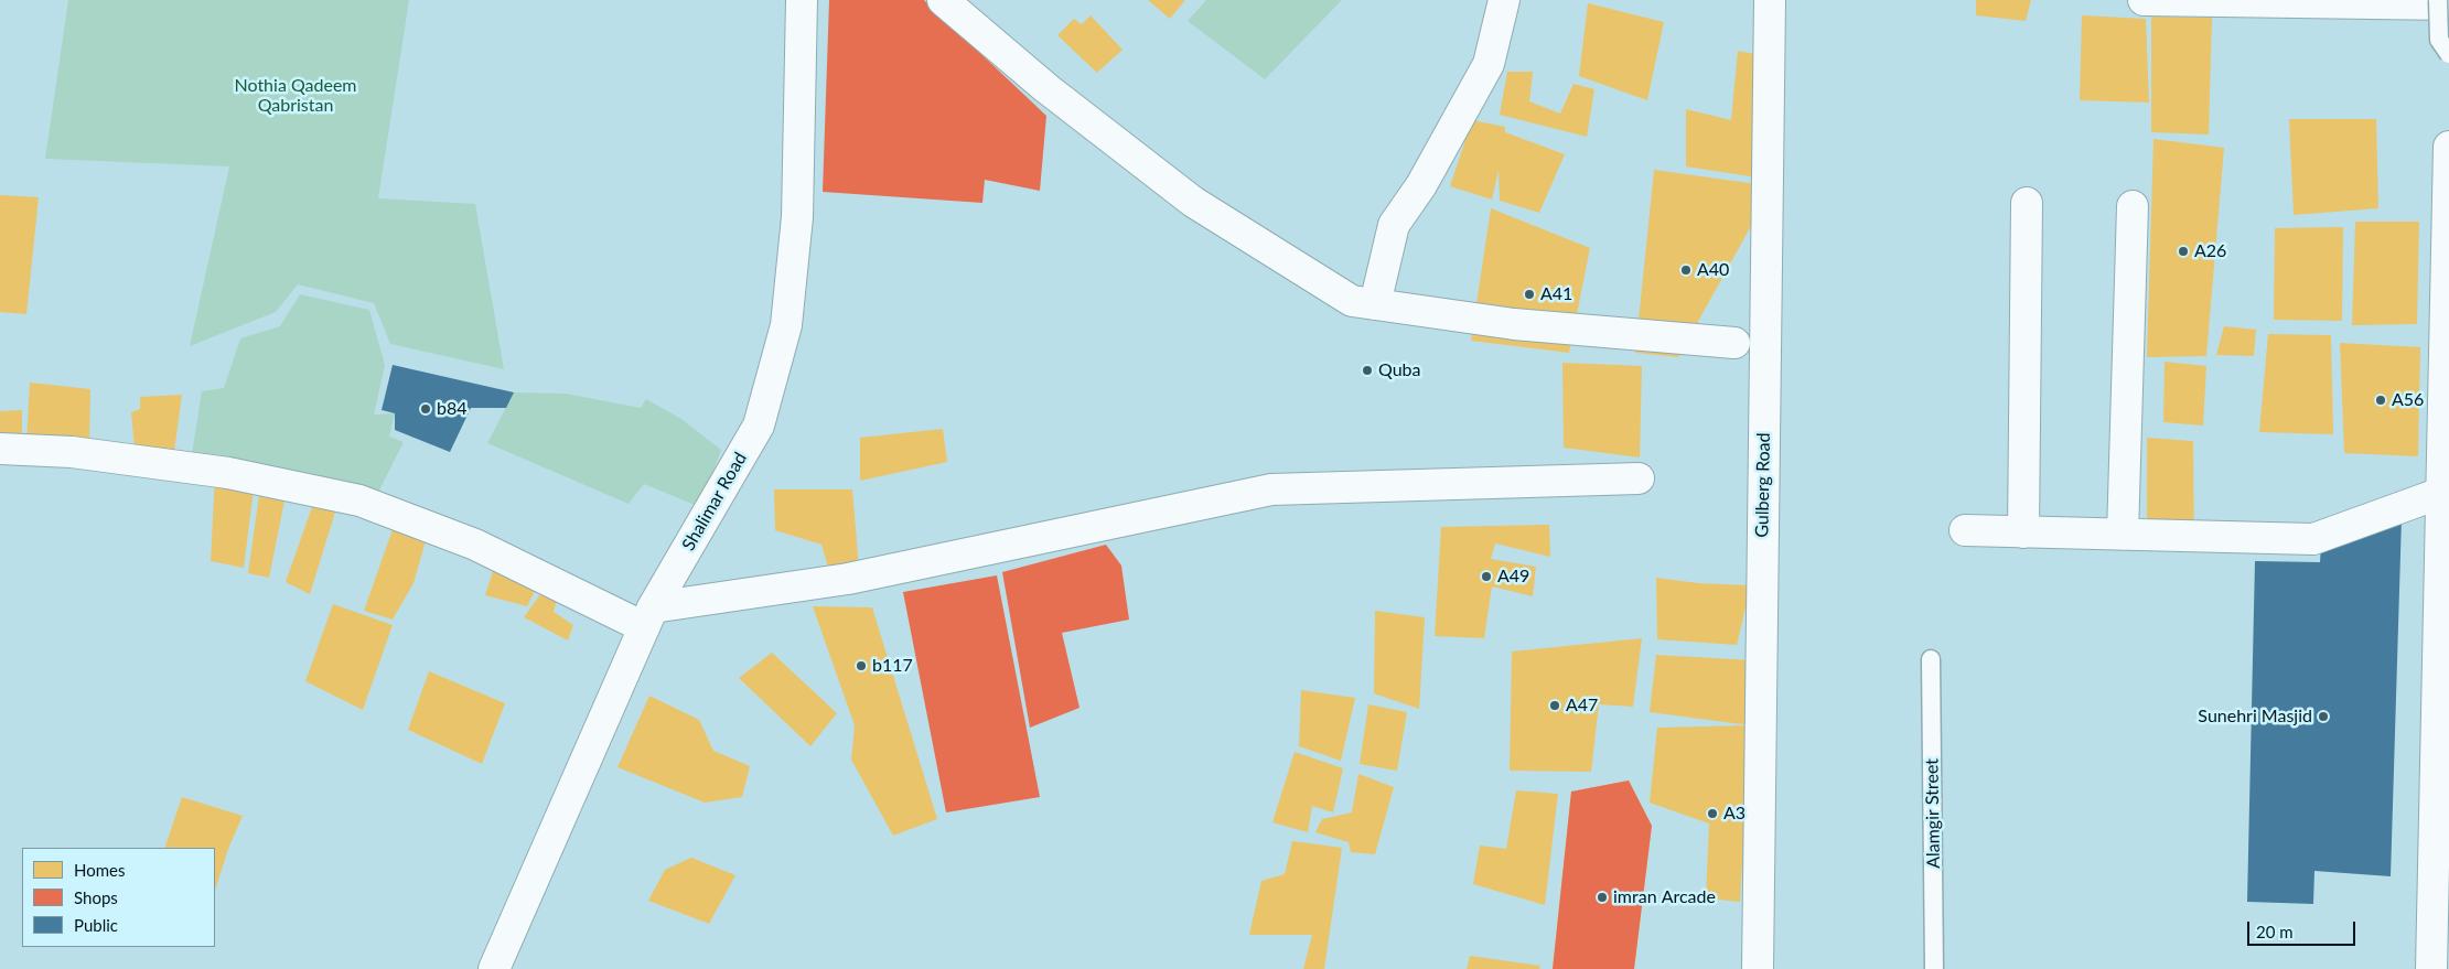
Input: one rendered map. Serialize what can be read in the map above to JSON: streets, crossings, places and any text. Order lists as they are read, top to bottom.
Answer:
{
  "streets": {
    "street": ["Gulberg Road", "Shalimar Road"],
    "lane": ["Alamgir Street"]
  },
  "parks": ["Nothia Qadeem Qabristan"],
  "places": [
    "A26",
    "A40",
    "A41",
    "Quba",
    "A56",
    "b84",
    "A49",
    "b117",
    "A47",
    "Sunehri Masjid",
    "A3",
    "imran Arcade"
  ],
  "legend": ["Homes", "Shops", "Public"],
  "scale_bar": "20 m"
}
